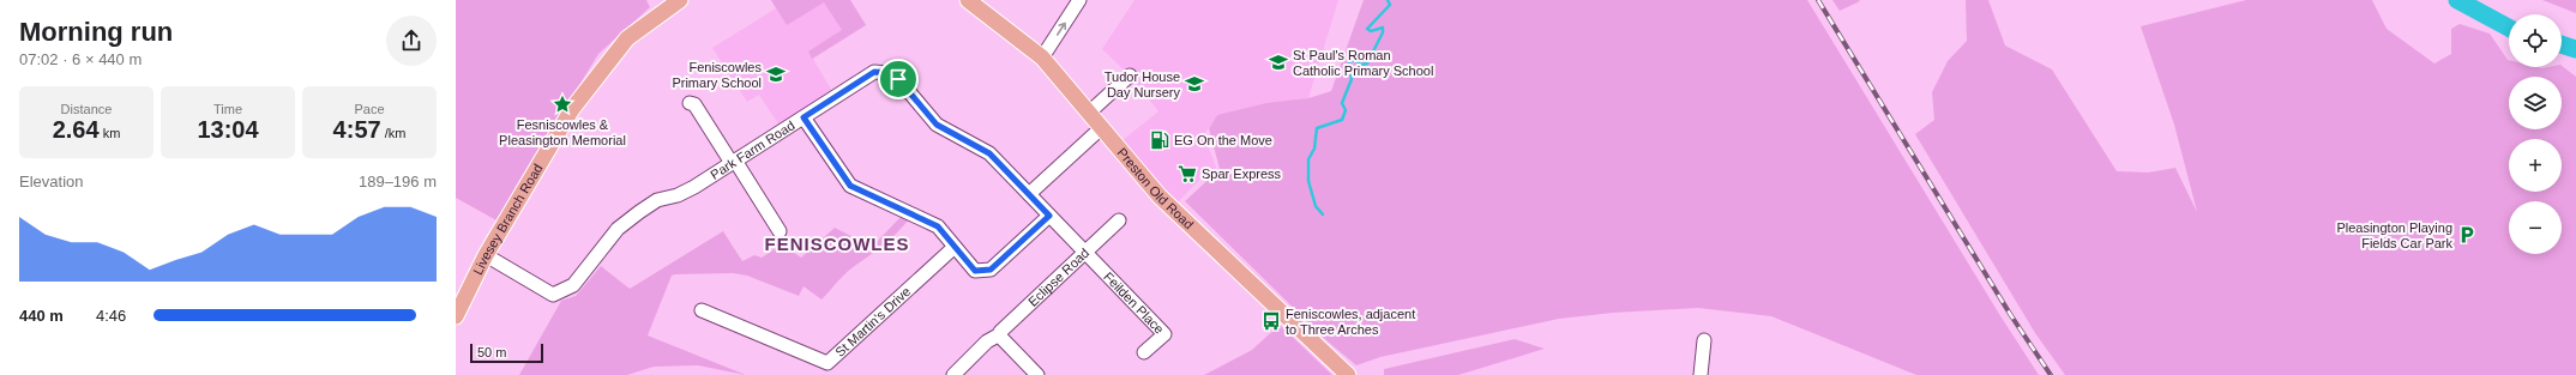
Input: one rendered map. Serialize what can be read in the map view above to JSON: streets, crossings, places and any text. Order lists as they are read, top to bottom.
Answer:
{
  "streets": {
    "main road": ["Preston Old Road", "Livesey Branch Road"],
    "street": [
      "Park Farm Road",
      "Eclipse Road",
      "Feilden Place",
      "St Martin's Drive"
    ]
  },
  "crossings": [
    ["Park Farm Road", "Livesey Branch Road"],
    ["Park Farm Road", "Eclipse Road"],
    ["Park Farm Road", "Feilden Place"],
    ["Eclipse Road", "Feilden Place"]
  ],
  "districts": ["FENISCOWLES"],
  "places": {
    "school or university": ["St Paul's Roman Catholic Primary School", "Feniscowles Primary School", "Tudor House Day Nursery"],
    "place": ["Fesniscowles & Pleasington Memorial"],
    "fuel station": ["EG On the Move"],
    "supermarket": ["Spar Express"],
    "parking": ["Pleasington Playing Fields Car Park"],
    "bus stop": ["Feniscowles, adjacent to Three Arches"]
  },
  "scale_bar": "50 m",
  "page": {
    "heading": ["Morning run", "07:02 · 6 × 440 m"],
    "map_buttons": ["+", "−"],
    "stats": [
      ["Distance", "2.64 km"],
      ["Time", "13:04"],
      ["Pace", "4:57 /km"]
    ],
    "chart": ["Elevation", "189–196 m"],
    "list": [
      {
        "name": "440 m",
        "note": "4:46"
      }
    ],
    "scale": "50 m"
  }
}
